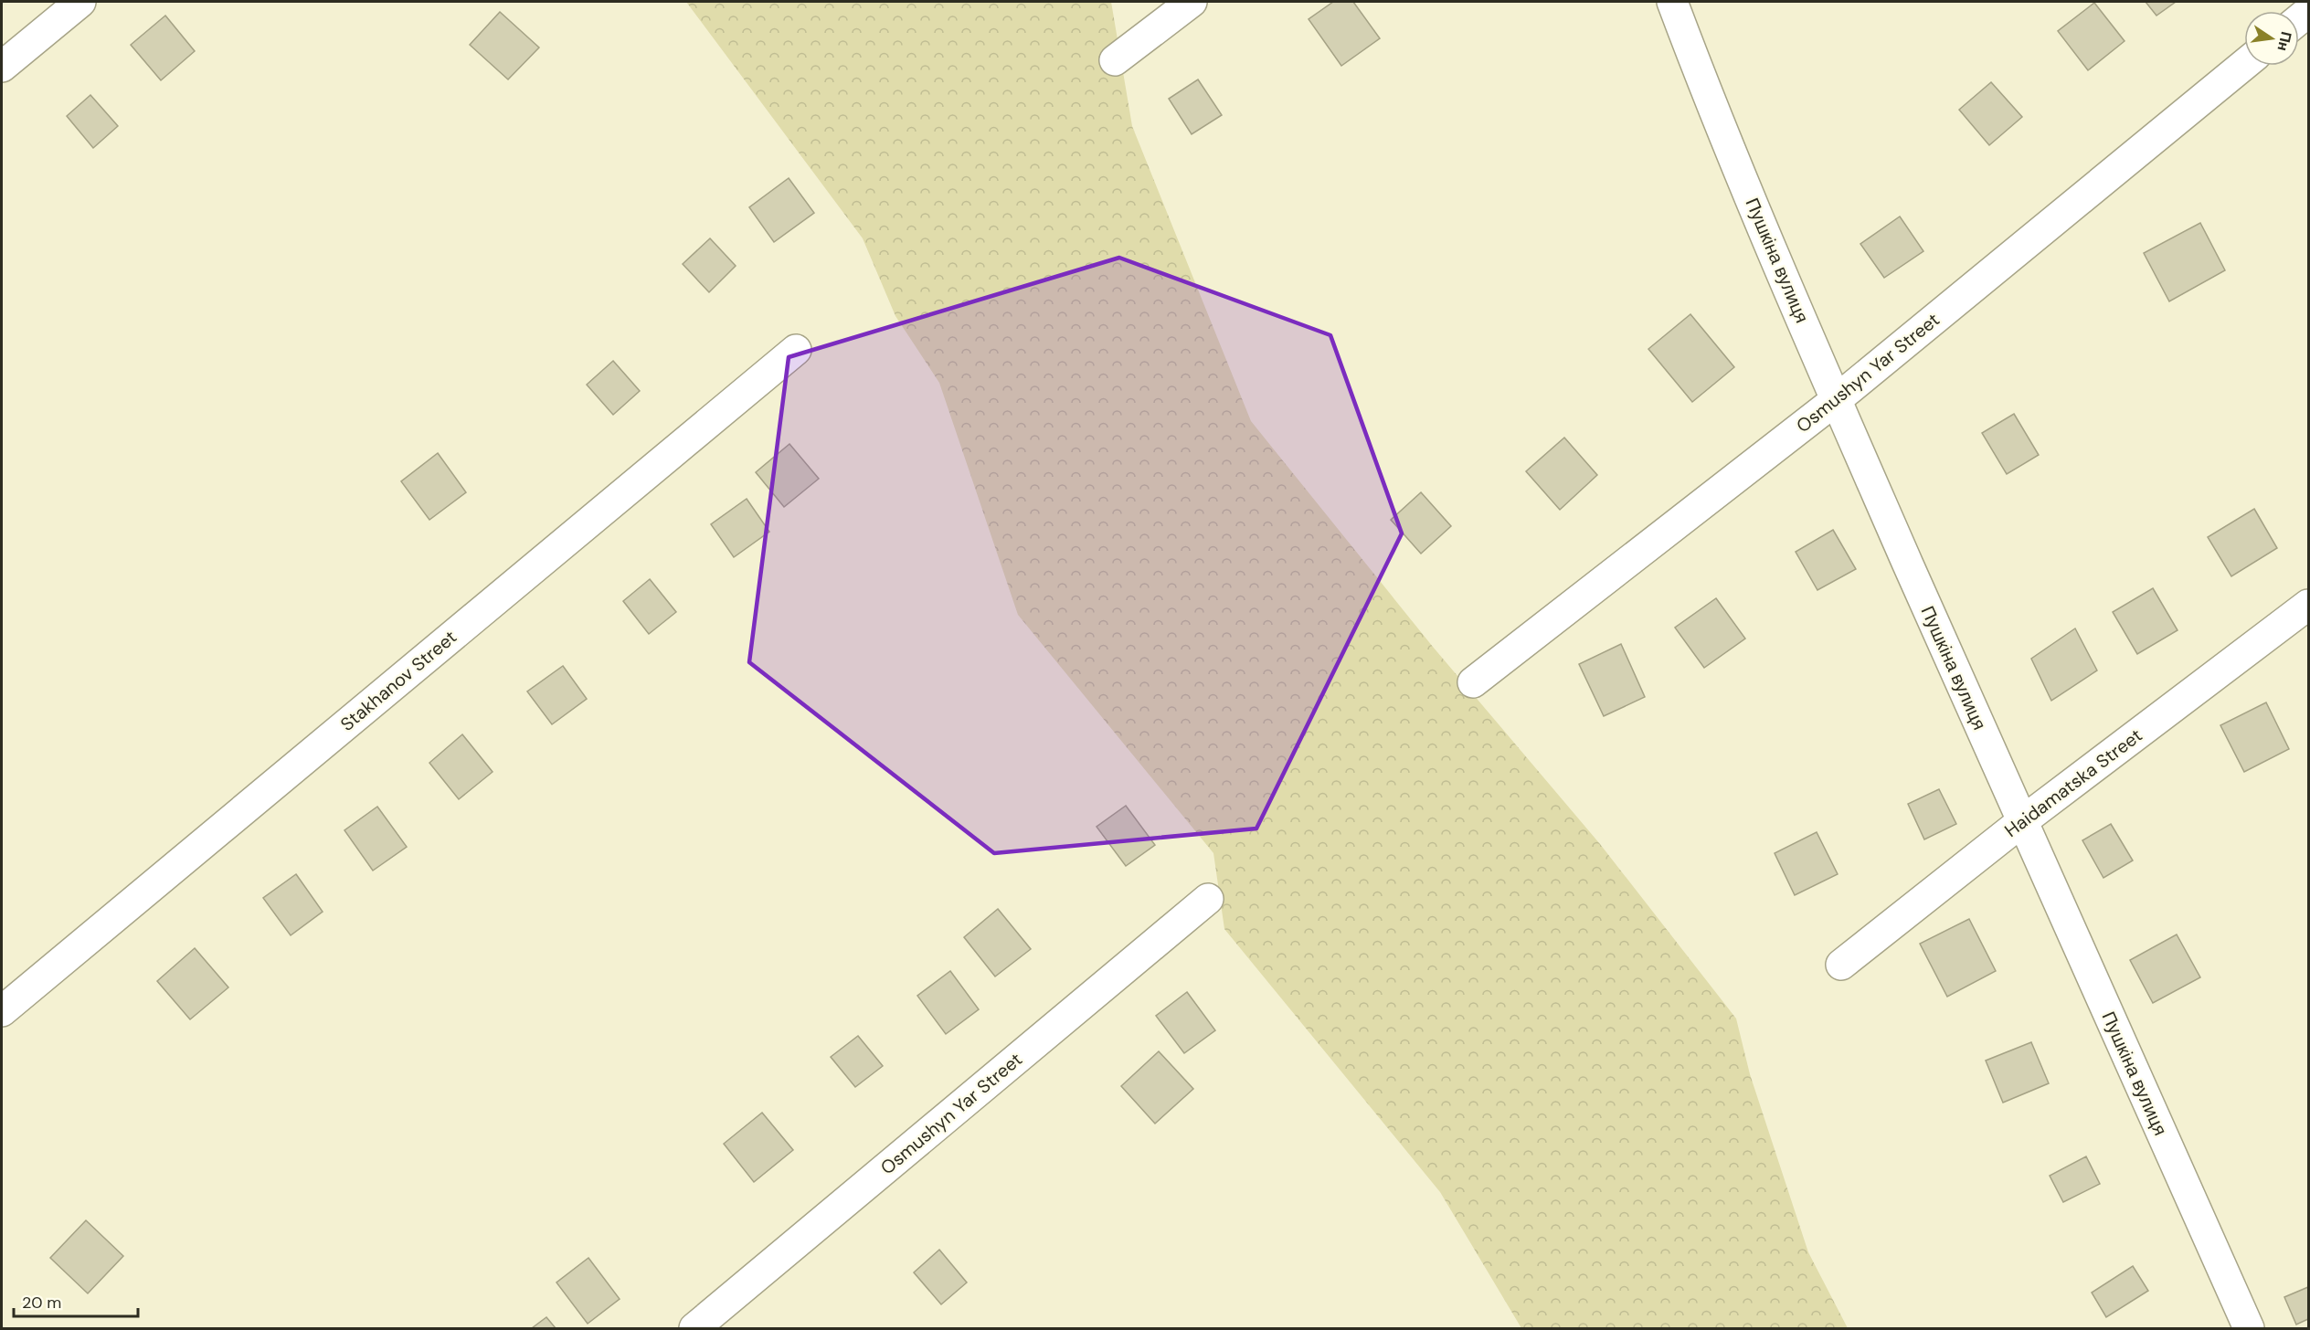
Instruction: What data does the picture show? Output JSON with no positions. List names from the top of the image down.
{
  "streets": {
    "street": [
      "Пушкіна вулиця",
      "Osmushyn Yar Street",
      "Stakhanov Street",
      "Haidamatska Street"
    ]
  },
  "crossings": [
    ["Пушкіна вулиця", "Osmushyn Yar Street"],
    ["Пушкіна вулиця", "Haidamatska Street"]
  ],
  "scale_bar": "20 m",
  "north": "right"
}
